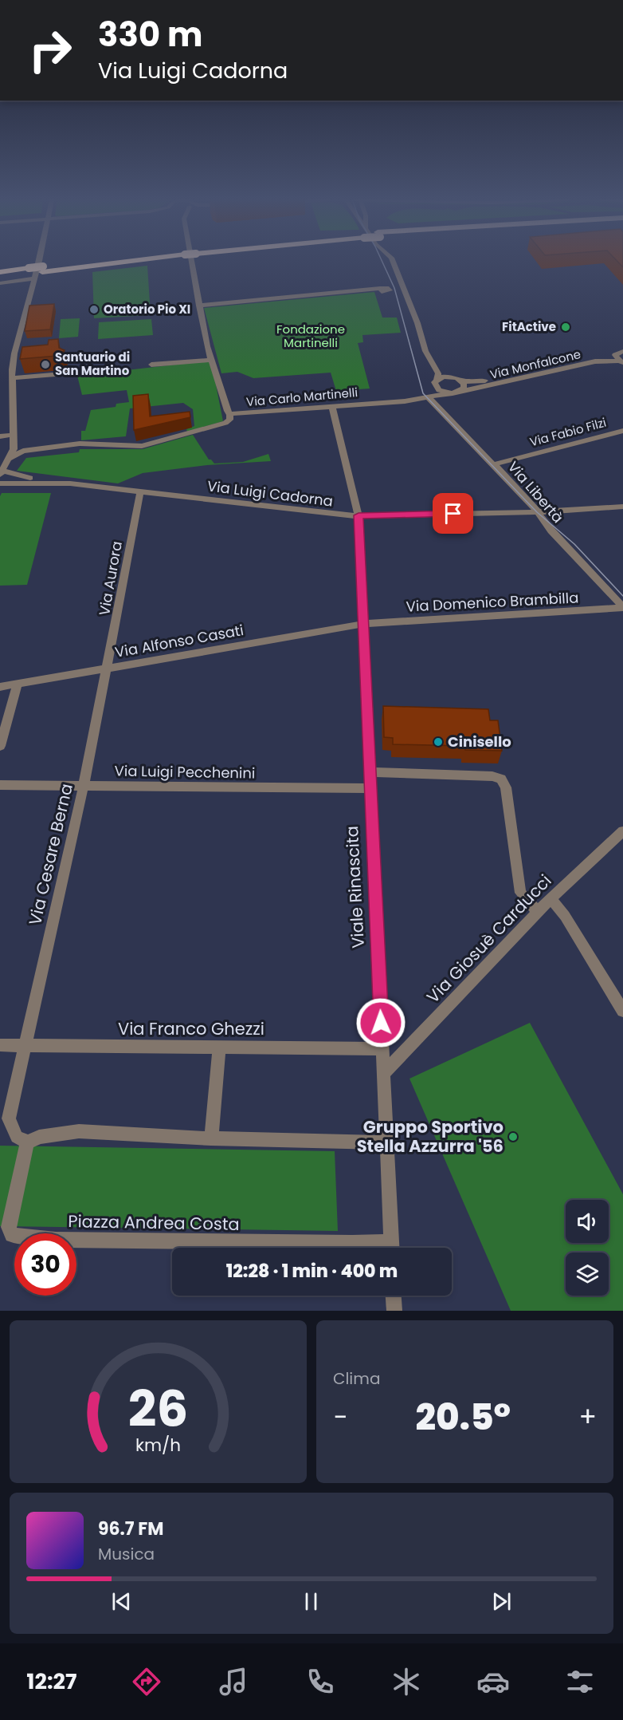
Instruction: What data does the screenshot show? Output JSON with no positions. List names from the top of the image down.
{
  "streets": {
    "street": [
      "Via Monfalcone",
      "Via Carlo Martinelli",
      "Via Fabio Filzi",
      "Via Libertà",
      "Via Luigi Cadorna",
      "Via Aurora",
      "Via Domenico Brambilla",
      "Via Alfonso Casati",
      "Via Luigi Pecchenini",
      "Via Cesare Berna",
      "Viale Rinascita",
      "Via Giosuè Carducci",
      "Via Franco Ghezzi",
      "Piazza Andrea Costa"
    ]
  },
  "crossings": [
    ["Via Monfalcone", "Via Carlo Martinelli"],
    ["Via Carlo Martinelli", "Via Libertà"],
    ["Via Carlo Martinelli", "Viale Rinascita"],
    ["Via Fabio Filzi", "Via Libertà"],
    ["Via Libertà", "Via Luigi Cadorna"],
    ["Via Libertà", "Via Domenico Brambilla"],
    ["Via Luigi Cadorna", "Via Aurora"],
    ["Via Luigi Cadorna", "Viale Rinascita"],
    ["Via Aurora", "Via Alfonso Casati"],
    ["Via Aurora", "Via Cesare Berna"],
    ["Via Domenico Brambilla", "Via Alfonso Casati"],
    ["Via Domenico Brambilla", "Viale Rinascita"],
    ["Via Alfonso Casati", "Via Cesare Berna"],
    ["Via Alfonso Casati", "Viale Rinascita"],
    ["Via Luigi Pecchenini", "Via Cesare Berna"],
    ["Via Luigi Pecchenini", "Viale Rinascita"],
    ["Via Cesare Berna", "Via Franco Ghezzi"],
    ["Viale Rinascita", "Via Giosuè Carducci"],
    ["Viale Rinascita", "Via Franco Ghezzi"],
    ["Viale Rinascita", "Piazza Andrea Costa"]
  ],
  "parks": ["Fondazione Martinelli"],
  "places": [
    "Oratorio Pio XI",
    "FitActive",
    "Santuario di San Martino",
    "Cinisello",
    "Gruppo Sportivo Stella Azzurra '56"
  ],
  "page": {
    "turn": ["330 m", "Via Luigi Cadorna"],
    "limit": "30",
    "trip": "12:28 · 1 min · 400 m",
    "tile": "Clima",
    "heat": ["−", "20.5°", "+"],
    "song": ["96.7 FM", "Musica"],
    "tabs": "12:27",
    "gauge": ["26", "km/h"]
  }
}
